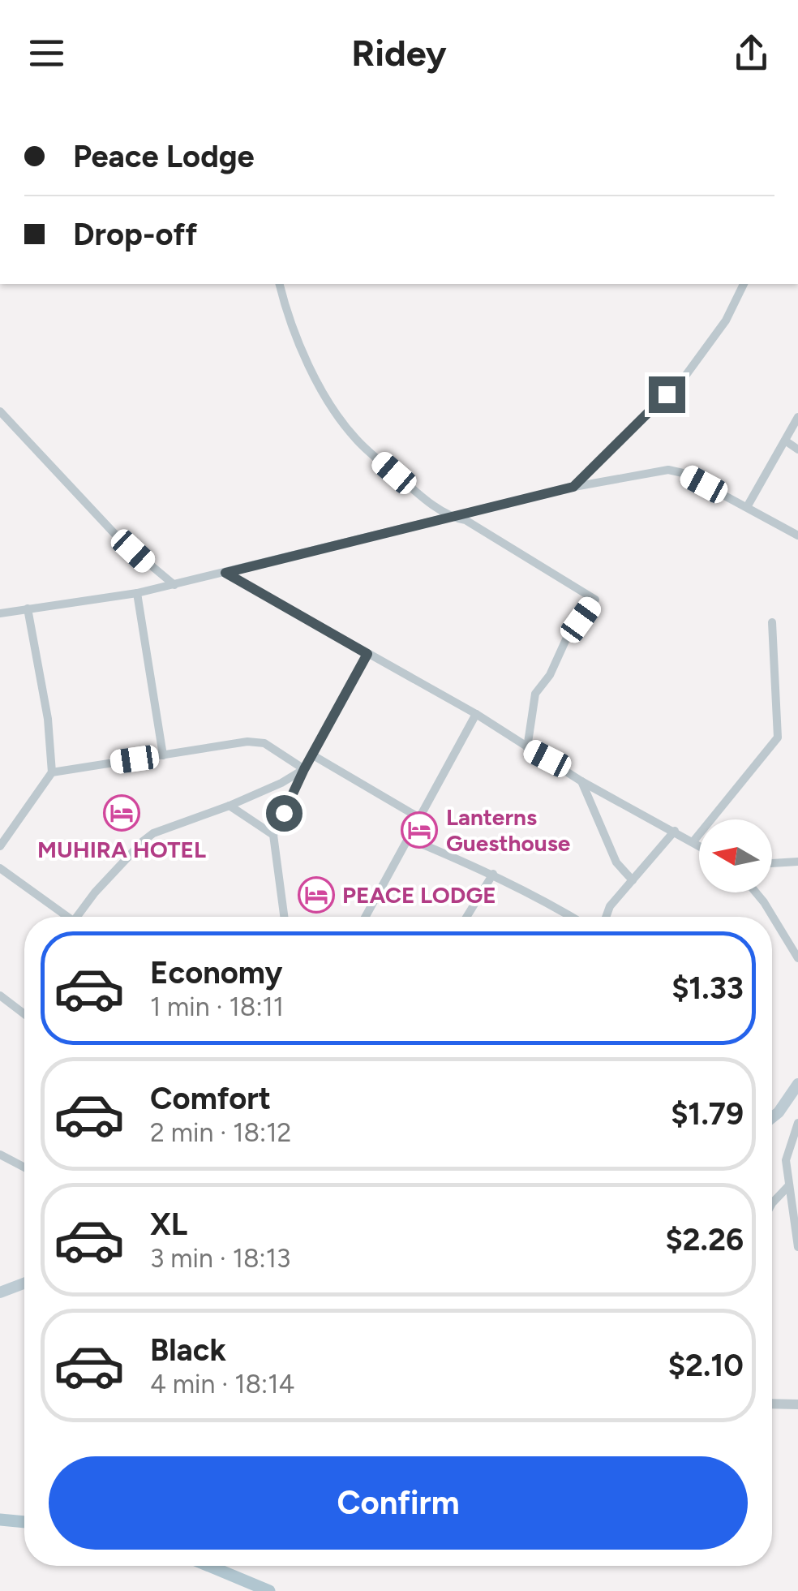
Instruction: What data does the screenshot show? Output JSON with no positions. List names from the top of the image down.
{
  "places": {
    "hotel": ["MUHIRA HOTEL", "Lanterns Guesthouse", "PEACE LODGE"]
  },
  "north": "left",
  "page": {
    "header": "Ridey",
    "banner": ["Peace Lodge", "Drop-off"],
    "list": [
      {
        "name": "Economy",
        "note": "1 min · 18:11",
        "value": "$1.33"
      },
      {
        "name": "Comfort",
        "note": "2 min · 18:12",
        "value": "$1.79"
      },
      {
        "name": "XL",
        "note": "3 min · 18:13",
        "value": "$2.26"
      },
      {
        "name": "Black",
        "note": "4 min · 18:14",
        "value": "$2.10"
      }
    ],
    "buttons": "Confirm"
  }
}
